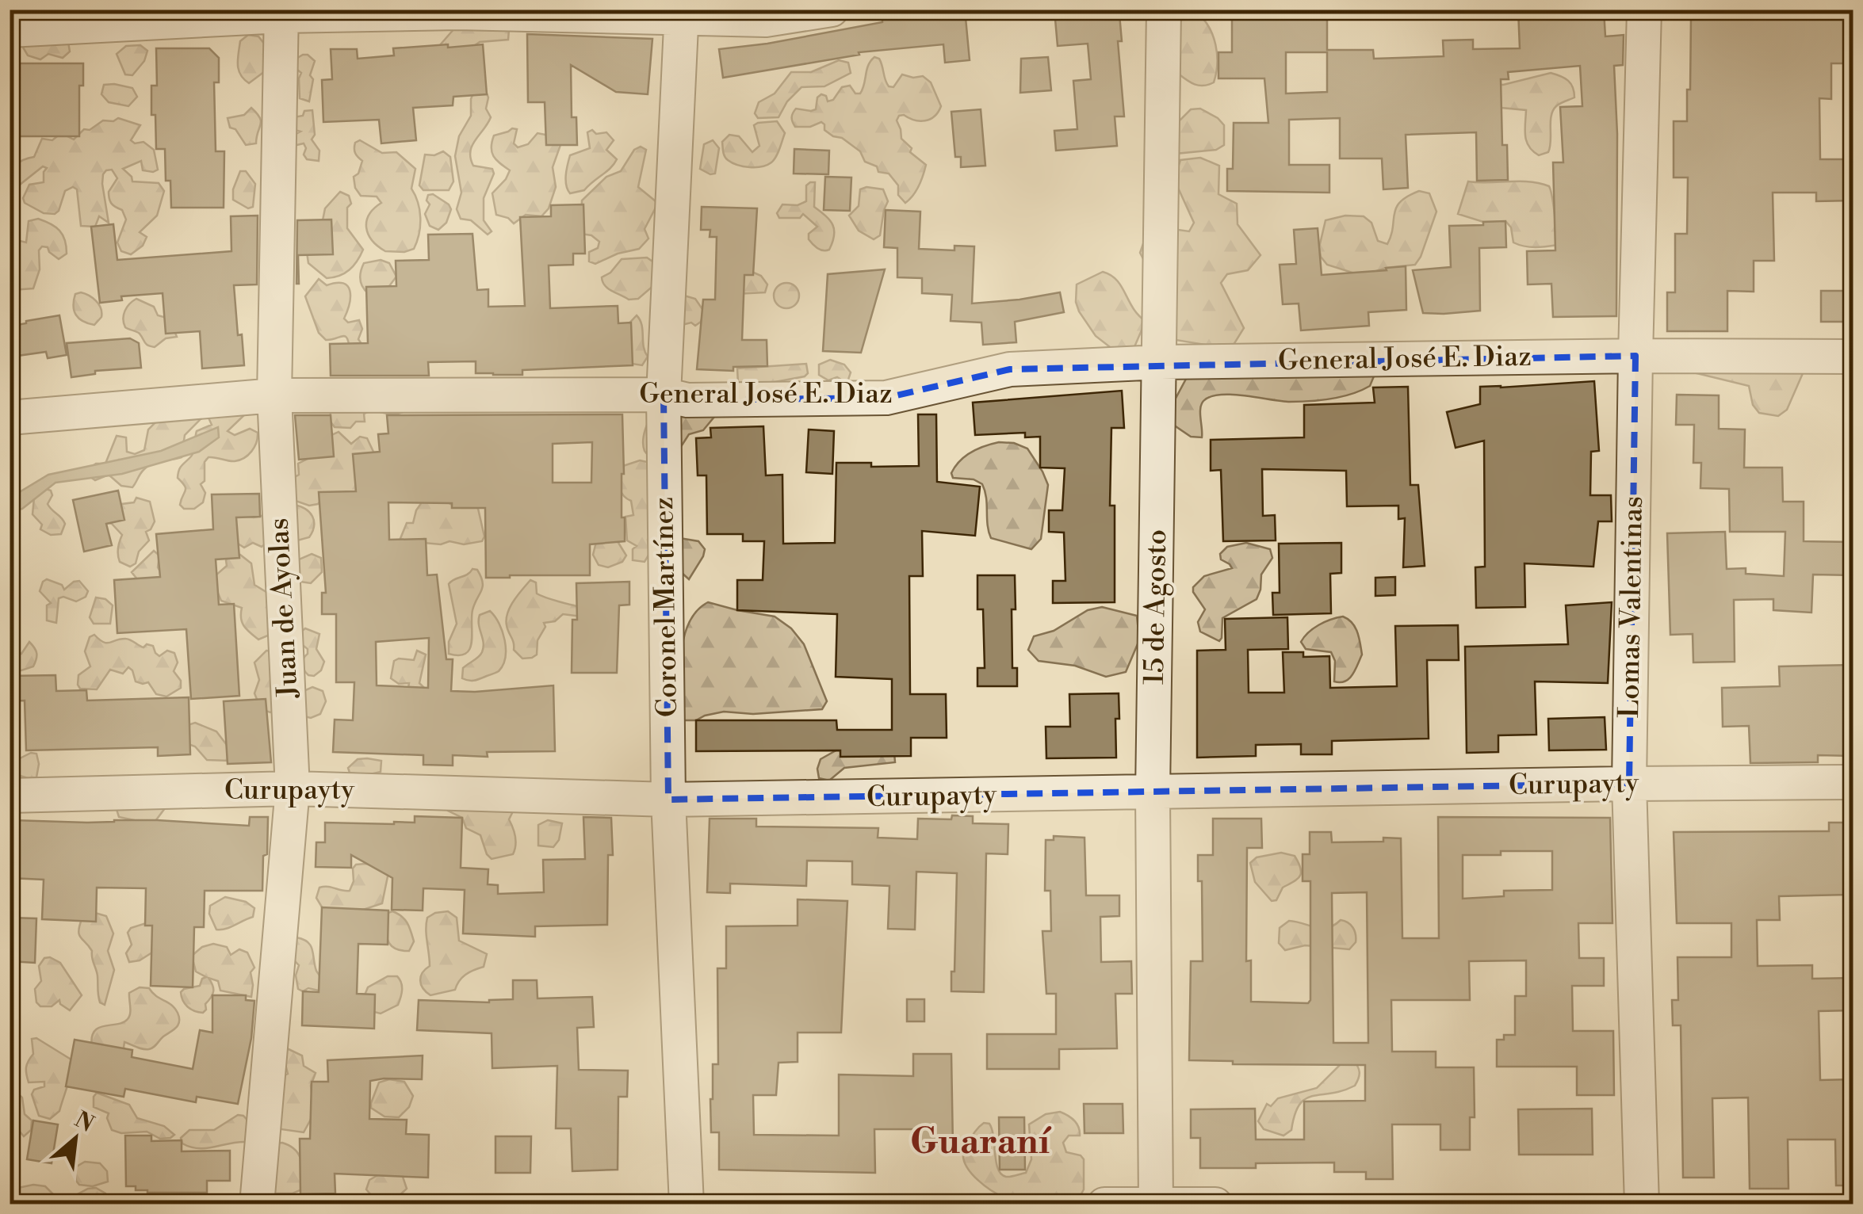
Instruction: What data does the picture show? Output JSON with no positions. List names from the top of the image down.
{
  "streets": {
    "street": [
      "General José E. Diaz",
      "Coronel Martínez",
      "15 de Agosto",
      "Lomas Valentinas",
      "Juan de Ayolas",
      "Curupayty"
    ]
  },
  "crossings": [
    ["General José E. Diaz", "Coronel Martínez"],
    ["General José E. Diaz", "15 de Agosto"],
    ["General José E. Diaz", "Lomas Valentinas"],
    ["General José E. Diaz", "Juan de Ayolas"],
    ["Coronel Martínez", "Curupayty"],
    ["15 de Agosto", "Curupayty"],
    ["Lomas Valentinas", "Curupayty"],
    ["Juan de Ayolas", "Curupayty"]
  ],
  "districts": ["Guaraní"],
  "north": "top right"
}
